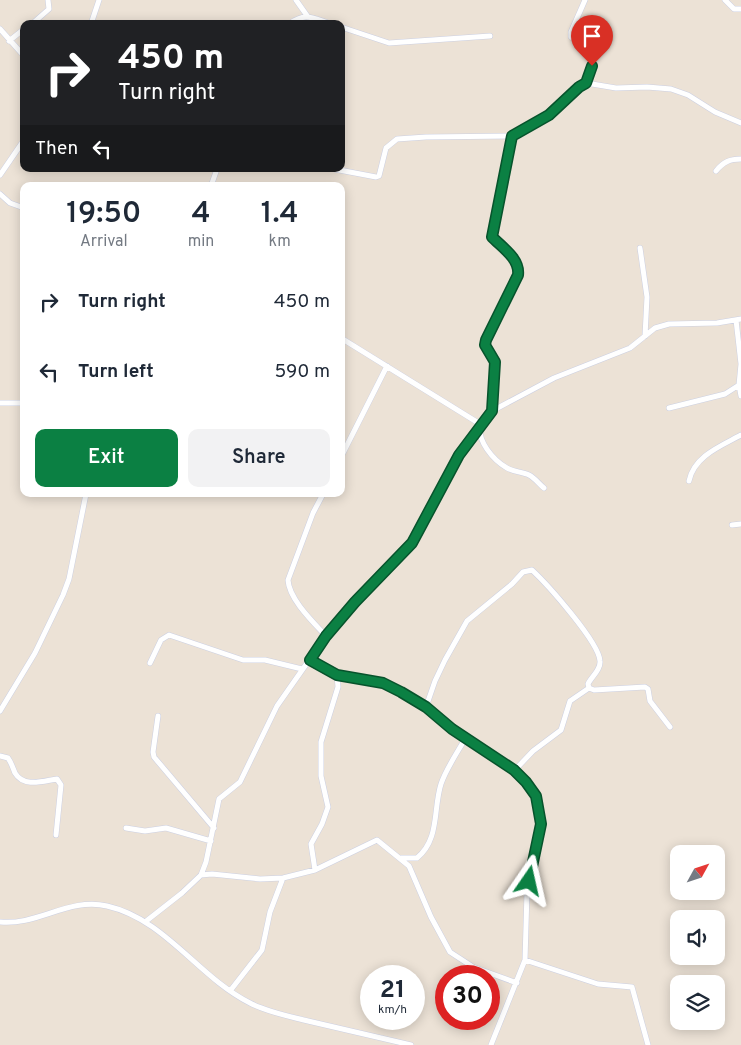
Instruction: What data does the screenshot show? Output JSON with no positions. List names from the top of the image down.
{
  "north": "top right",
  "page": {
    "turn": ["450 m", "Turn right"],
    "then": "Then",
    "eta": [
      "19:50",
      "Arrival",
      "4",
      "min",
      "1.4",
      "km"
    ],
    "list": [
      {
        "name": "Turn right",
        "value": "450 m"
      },
      {
        "name": "Turn left",
        "value": "590 m"
      }
    ],
    "buttons": ["Exit", "Share"],
    "speed": "21 km/h",
    "limit": "30"
  }
}
